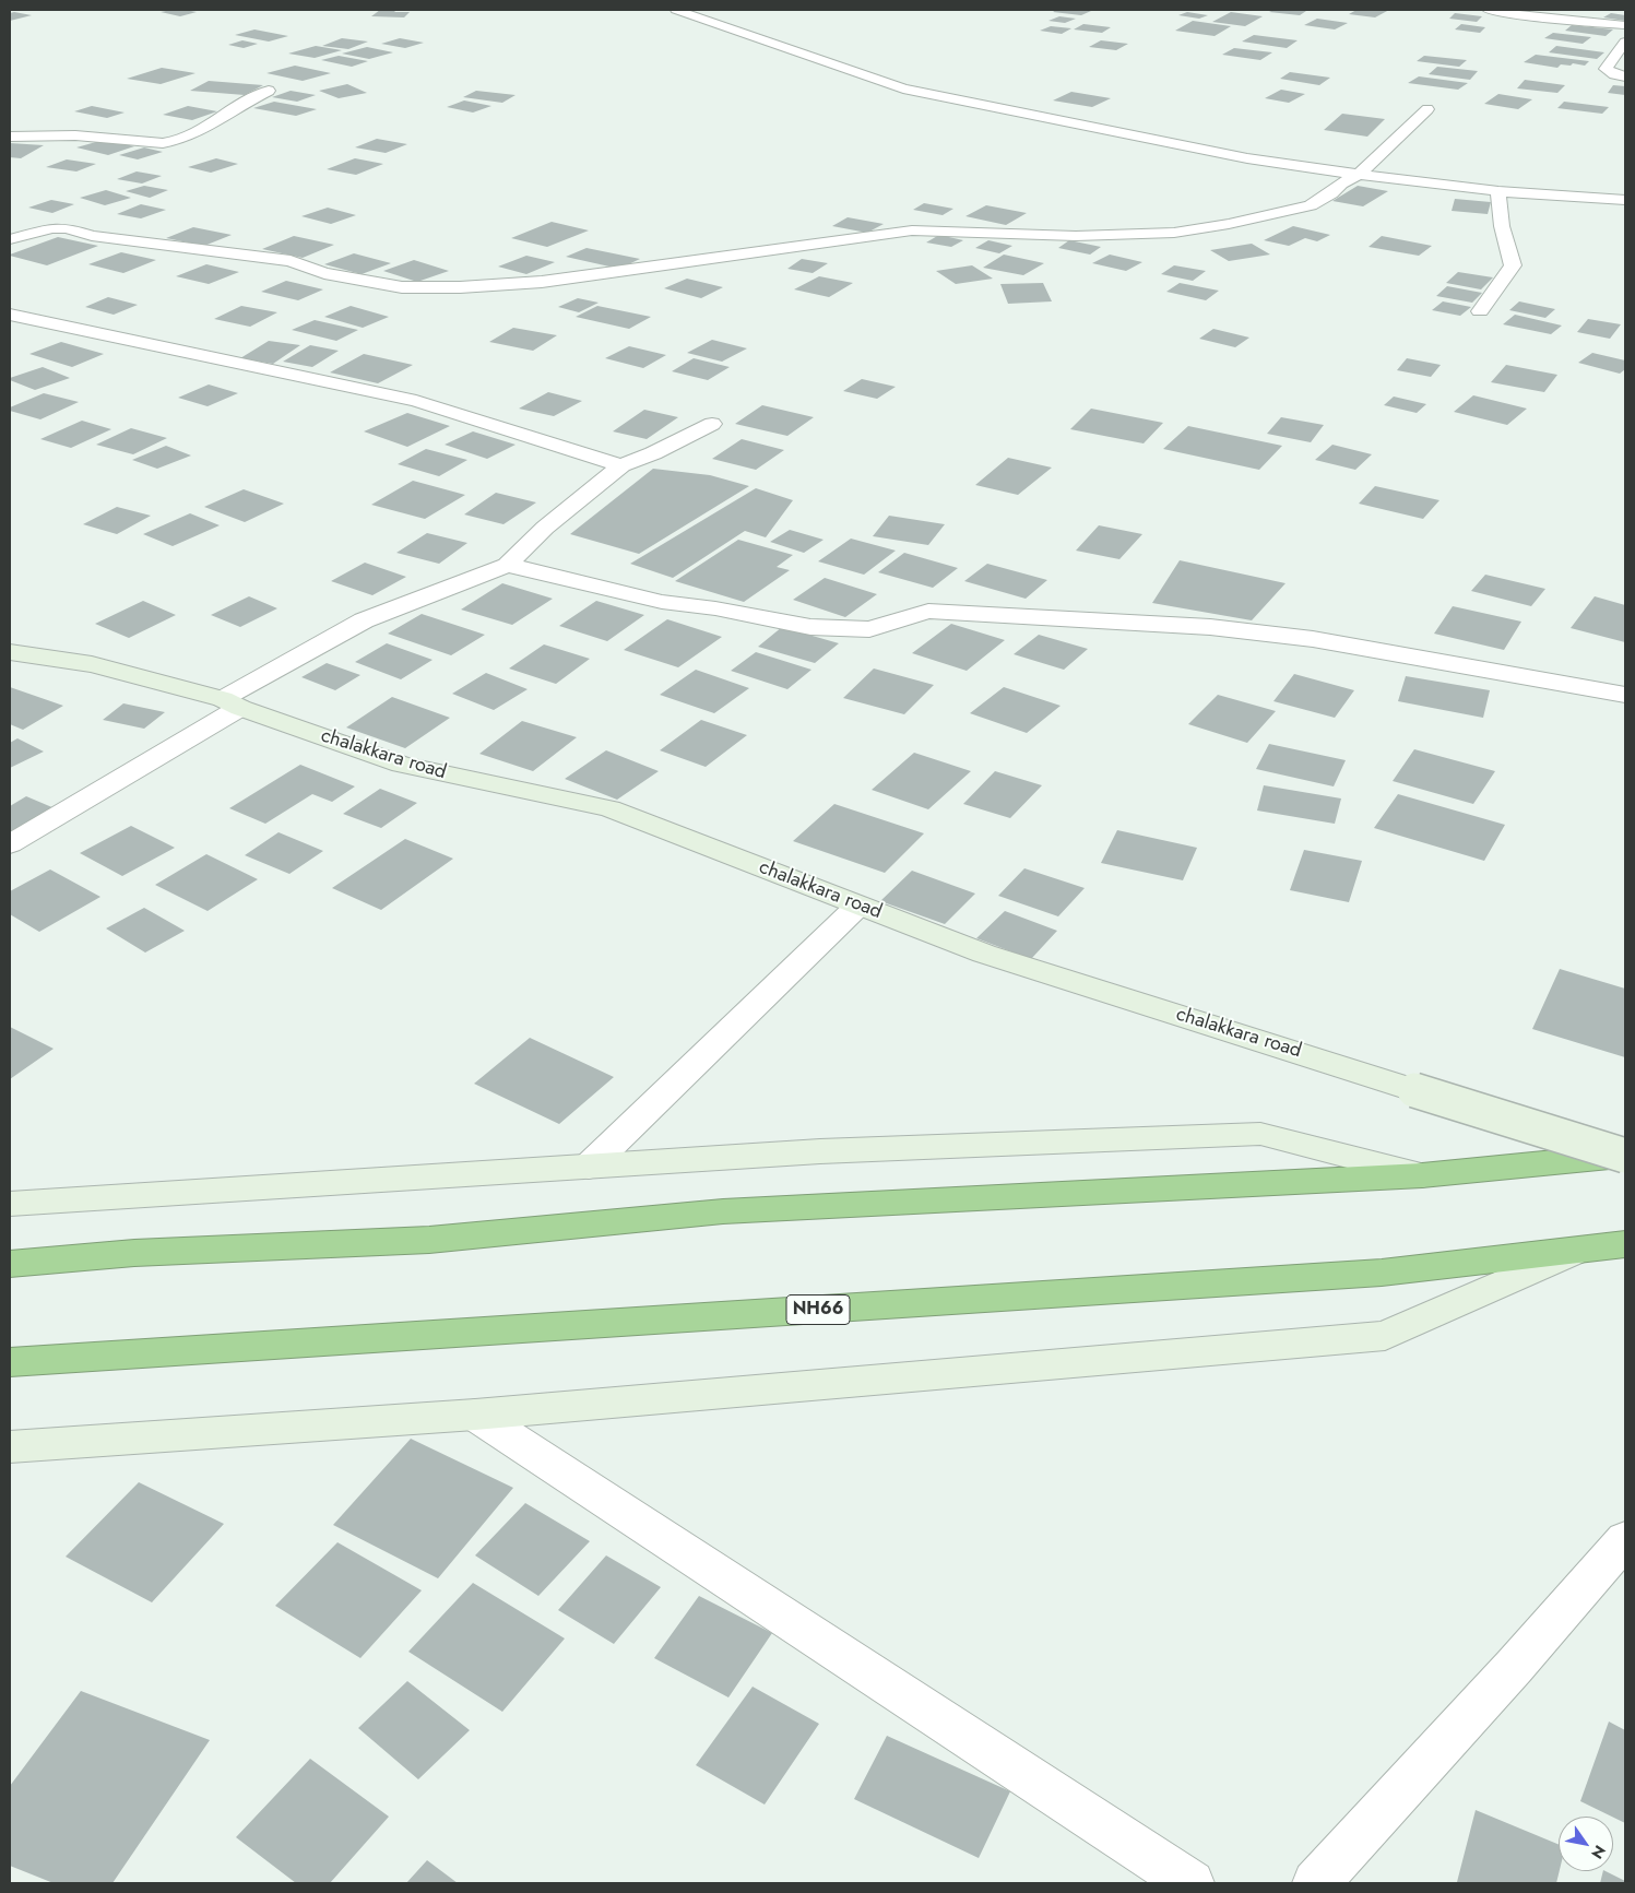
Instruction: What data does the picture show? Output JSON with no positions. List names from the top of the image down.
{
  "streets": {
    "highway": ["NH66"],
    "street": ["chalakkara road"]
  },
  "north": "bottom right"
}
